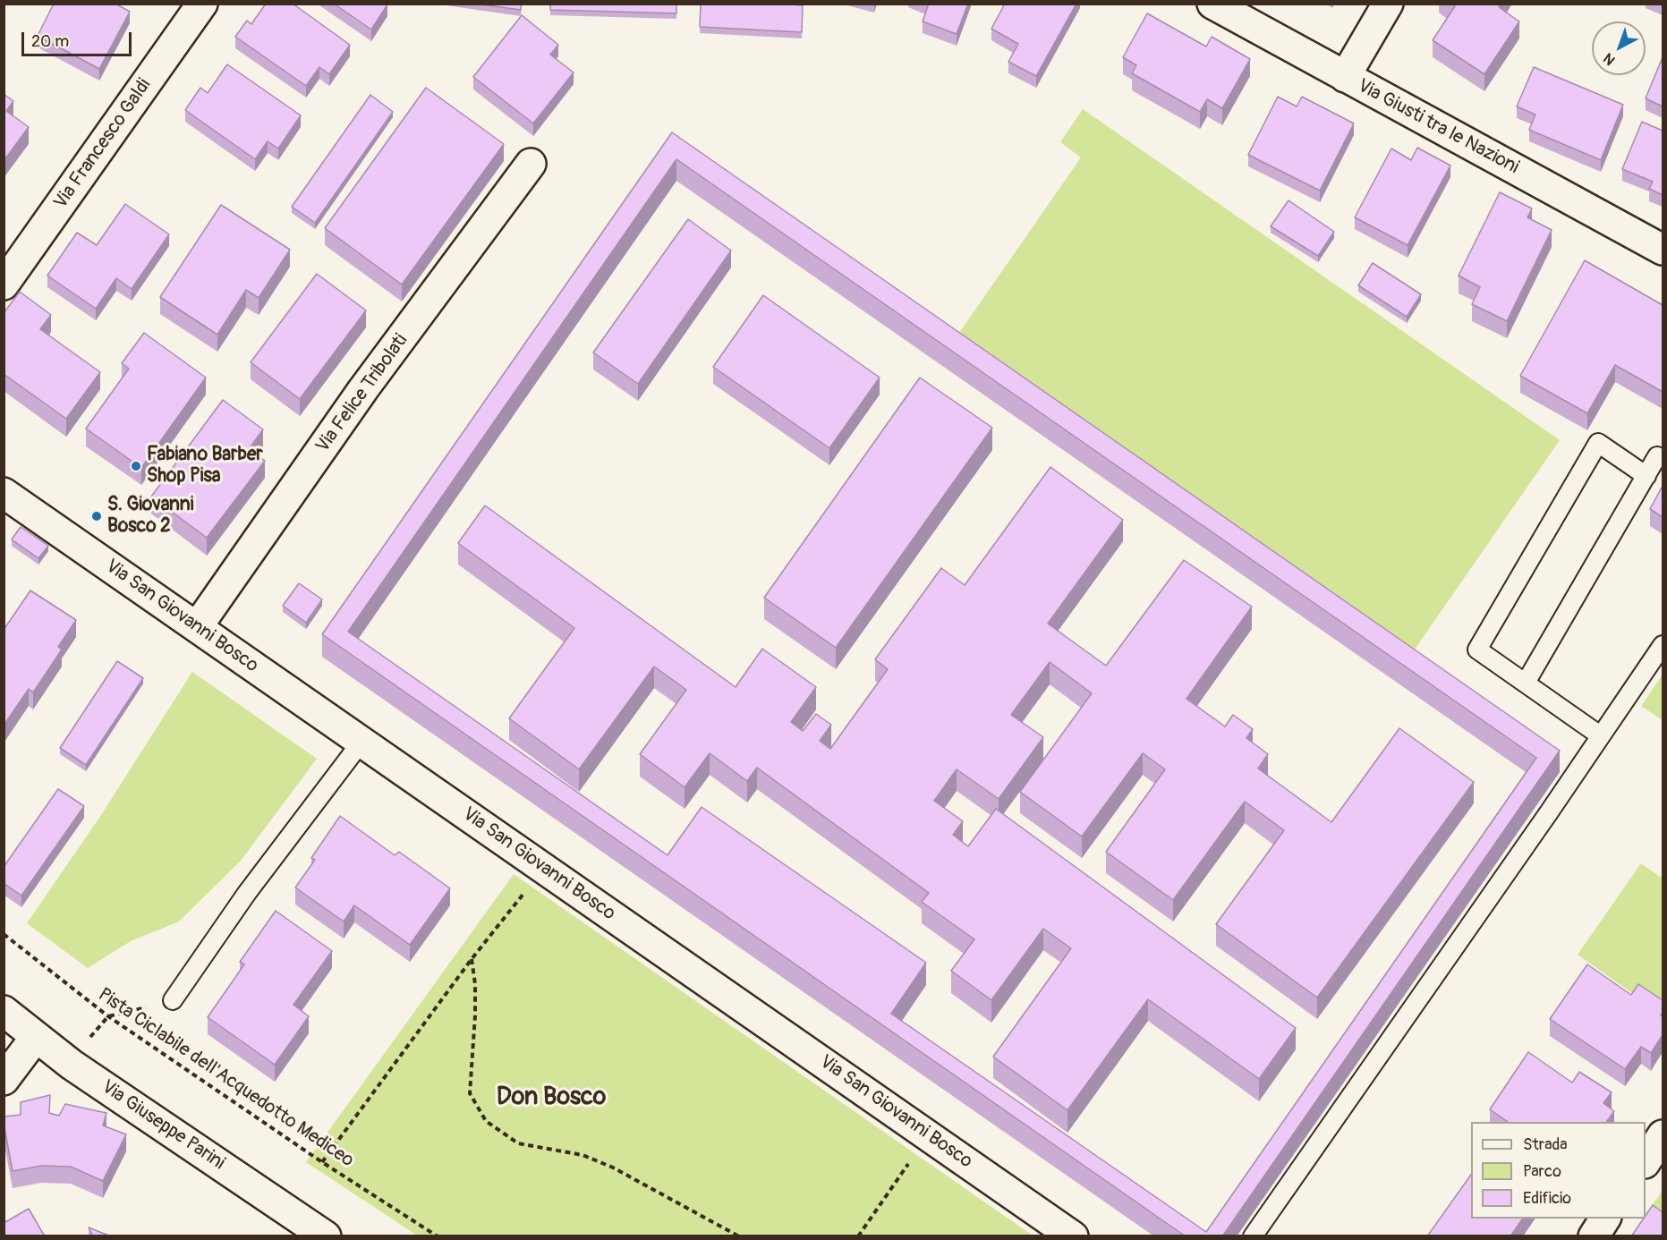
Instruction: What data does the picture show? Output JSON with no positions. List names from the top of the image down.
{
  "streets": {
    "street": [
      "Via Giusti tra le Nazioni",
      "Via Francesco Galdi",
      "Via Felice Tribolati",
      "Via San Giovanni Bosco",
      "Via Giuseppe Parini"
    ],
    "path": ["Pista Ciclabile dell'Acquedotto Mediceo"]
  },
  "crossings": [
    ["Via Felice Tribolati", "Via San Giovanni Bosco"]
  ],
  "districts": ["Don Bosco"],
  "places": ["Fabiano Barber Shop Pisa", "S. Giovanni Bosco 2"],
  "legend": ["Strada", "Parco", "Edificio"],
  "scale_bar": "20 m",
  "north": "bottom left"
}
